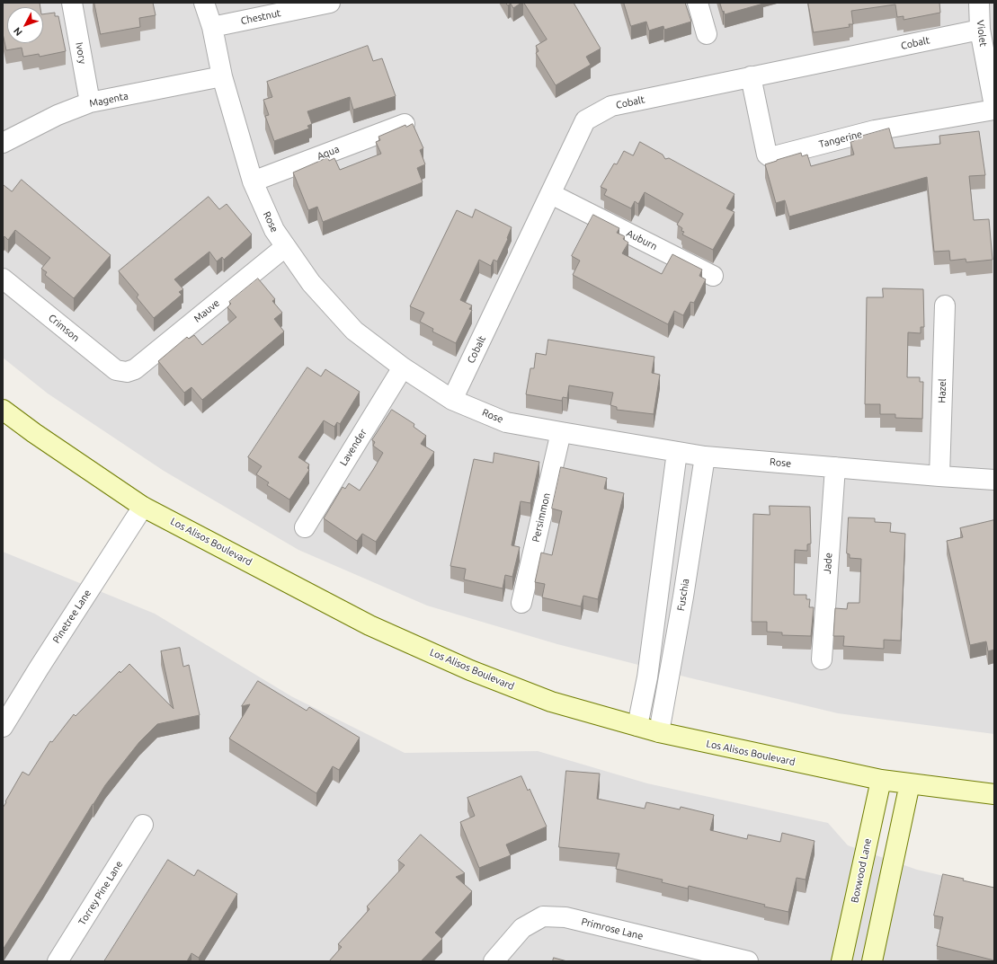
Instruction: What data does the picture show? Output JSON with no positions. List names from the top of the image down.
{
  "streets": {
    "main road": ["Los Alisos Boulevard", "Boxwood Lane"],
    "street": [
      "Chestnut",
      "Violet",
      "Cobalt",
      "Ivory",
      "Magenta",
      "Tangerine",
      "Aqua",
      "Rose",
      "Auburn",
      "Mauve",
      "Crimson",
      "Hazel",
      "Lavender",
      "Persimmon",
      "Jade",
      "Fuschia",
      "Pinetree Lane",
      "Torrey Pine Lane",
      "Primrose Lane"
    ]
  },
  "crossings": [
    ["Chestnut", "Rose"],
    ["Violet", "Cobalt"],
    ["Cobalt", "Tangerine"],
    ["Cobalt", "Rose"],
    ["Cobalt", "Auburn"],
    ["Ivory", "Magenta"],
    ["Magenta", "Rose"],
    ["Aqua", "Rose"],
    ["Rose", "Mauve"],
    ["Rose", "Hazel"],
    ["Rose", "Lavender"],
    ["Rose", "Persimmon"],
    ["Rose", "Jade"],
    ["Rose", "Fuschia"],
    ["Mauve", "Crimson"],
    ["Los Alisos Boulevard", "Fuschia"],
    ["Los Alisos Boulevard", "Pinetree Lane"],
    ["Los Alisos Boulevard", "Boxwood Lane"]
  ],
  "north": "bottom left"
}
